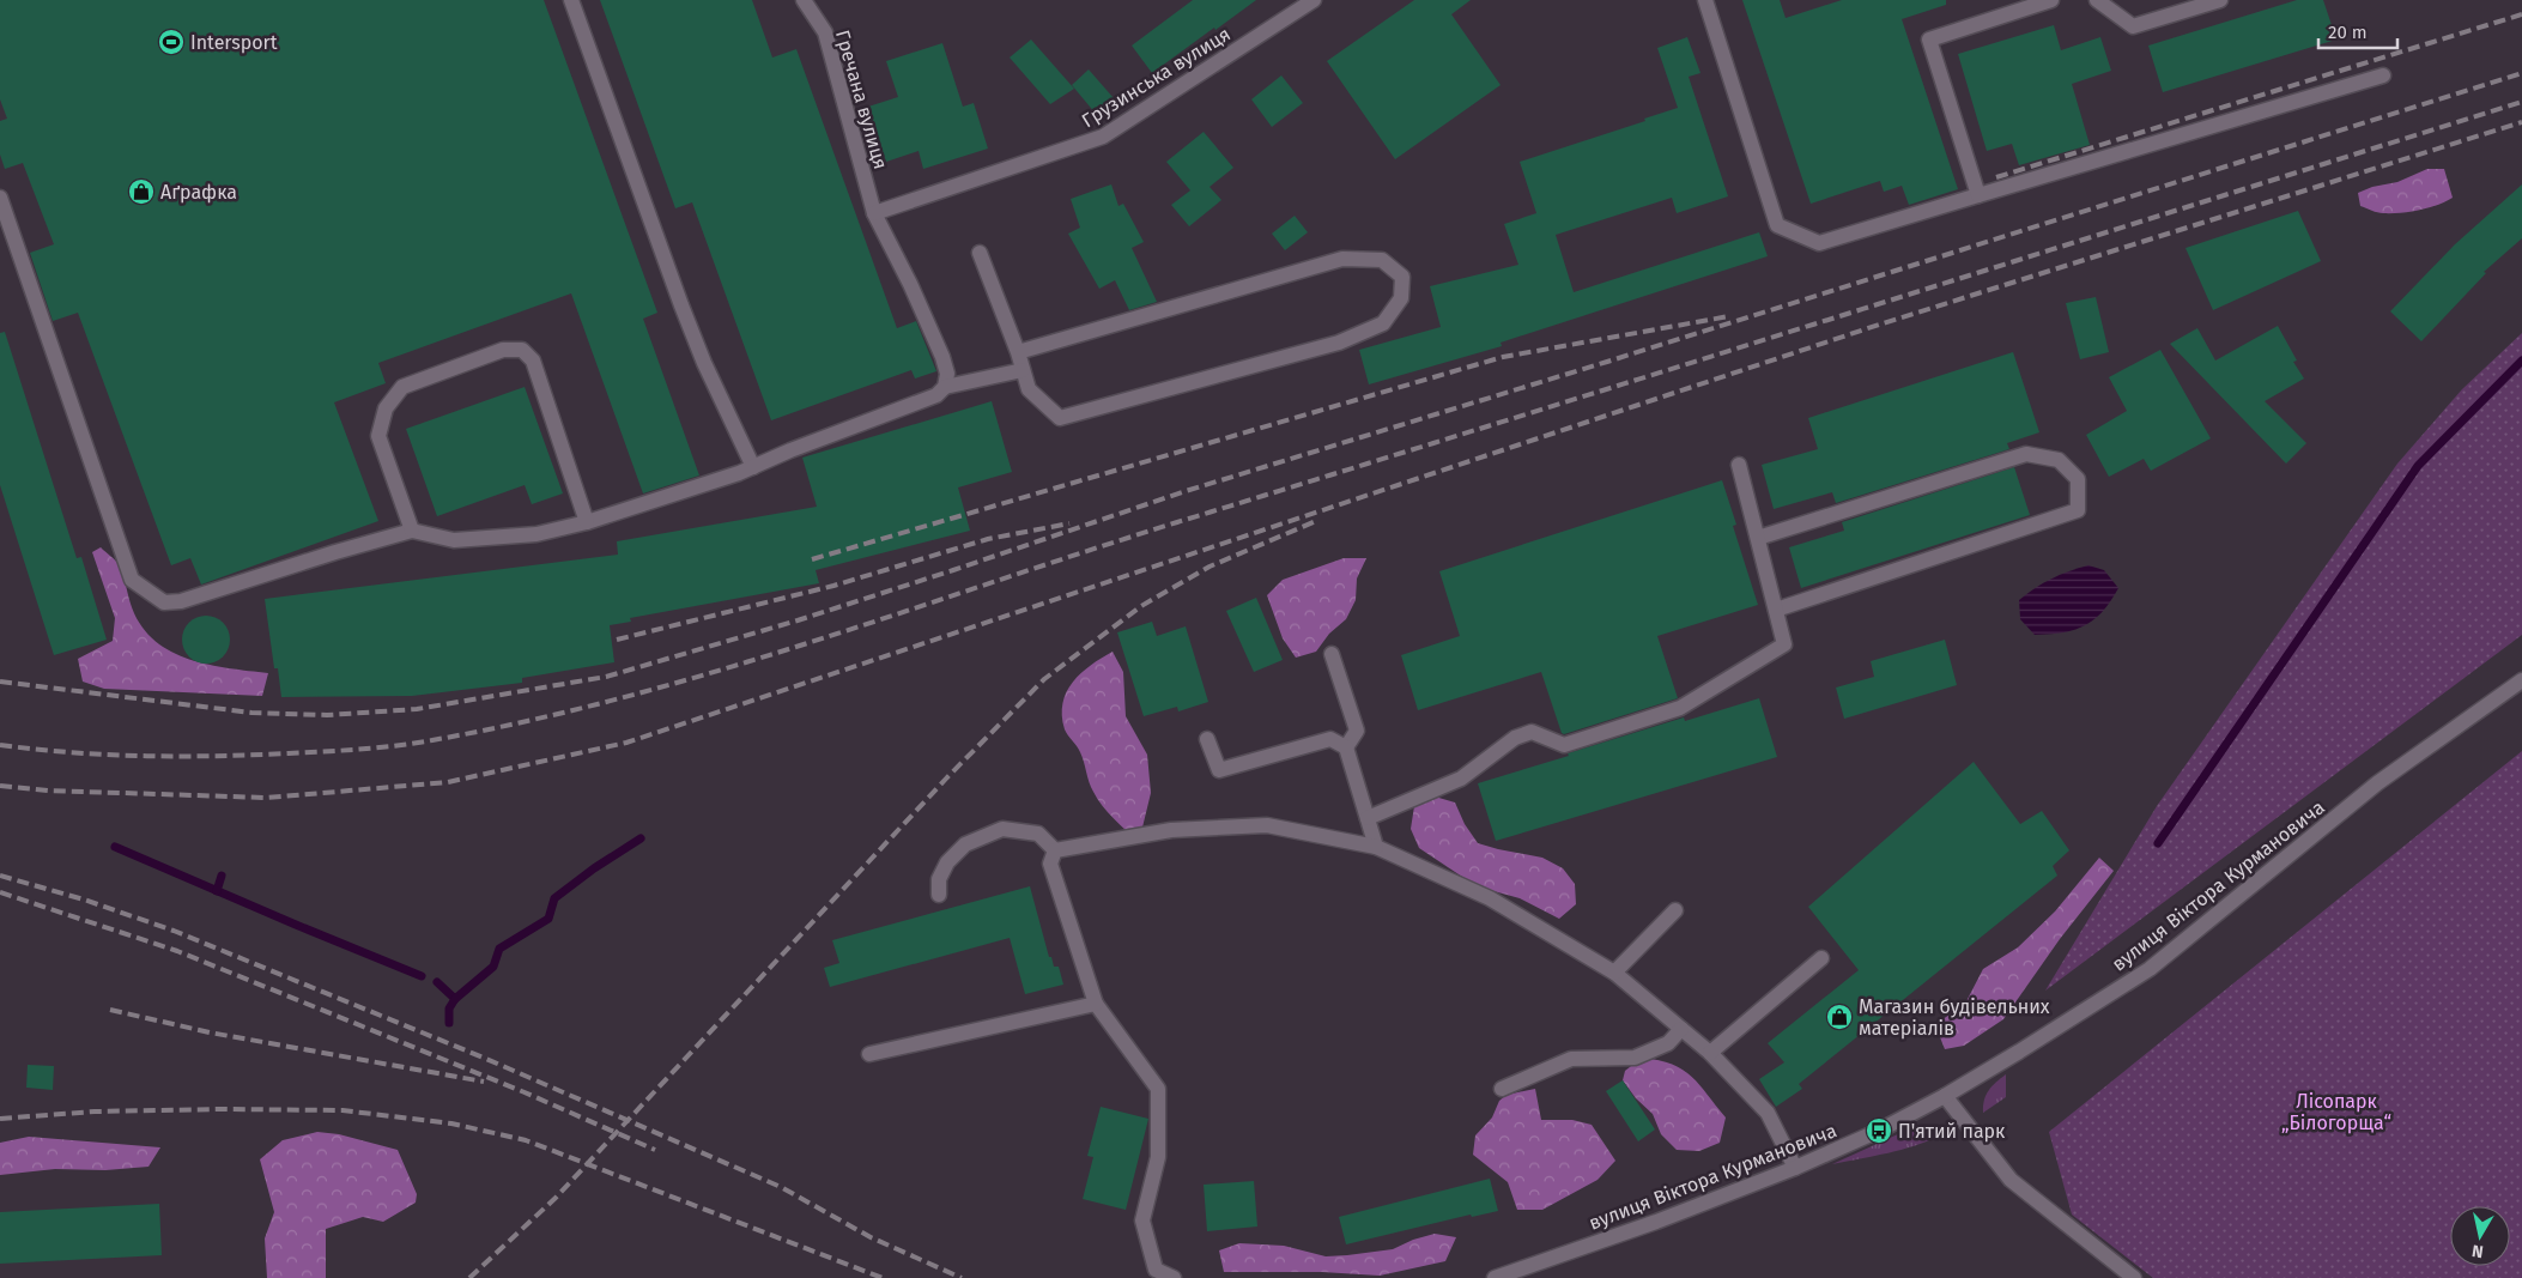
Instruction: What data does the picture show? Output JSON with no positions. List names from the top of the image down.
{
  "streets": {
    "street": ["Грузинська вулиця", "Гречана вулиця", "вулиця Віктора Курмановича"]
  },
  "crossings": [
    ["Грузинська вулиця", "Гречана вулиця"]
  ],
  "parks": ["Лісопарк „Білогорща“"],
  "places": {
    "sports": ["Intersport"],
    "shop": ["Аґрафка", "Магазин будівельних матеріалів"],
    "bus stop": ["П'ятий парк"]
  },
  "scale_bar": "20 m",
  "north": "bottom"
}
